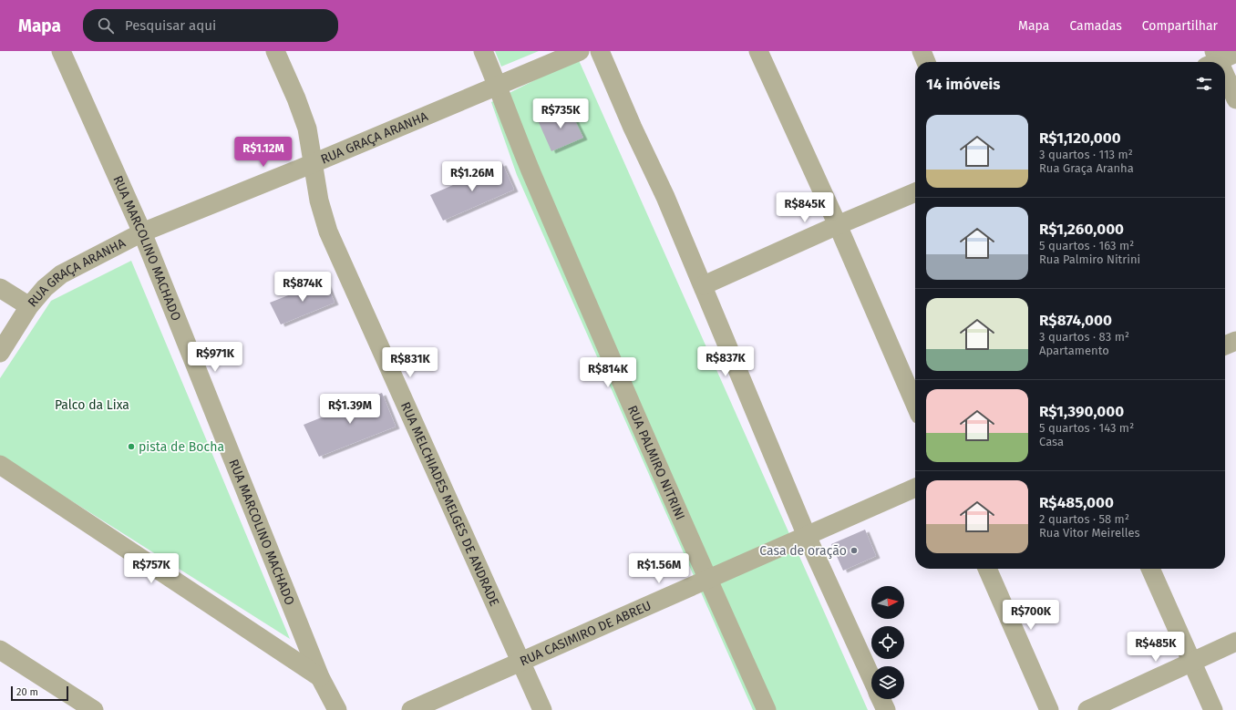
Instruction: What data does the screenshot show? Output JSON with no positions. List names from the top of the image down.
{
  "streets": {
    "street": [
      "RUA GRAÇA ARANHA",
      "RUA MARCOLINO MACHADO",
      "RUA PALMIRO NITRINI",
      "RUA MELCHIADES MELGES DE ANDRADE",
      "RUA CASIMIRO DE ABREU"
    ]
  },
  "crossings": [
    ["RUA GRAÇA ARANHA", "RUA MARCOLINO MACHADO"],
    ["RUA GRAÇA ARANHA", "RUA PALMIRO NITRINI"],
    ["RUA GRAÇA ARANHA", "RUA MELCHIADES MELGES DE ANDRADE"],
    ["RUA PALMIRO NITRINI", "RUA CASIMIRO DE ABREU"],
    ["RUA MELCHIADES MELGES DE ANDRADE", "RUA CASIMIRO DE ABREU"]
  ],
  "parks": ["Palco da Lixa"],
  "places": ["pista de Bocha", "Casa de oração"],
  "scale_bar": "20 m",
  "north": "right",
  "page": {
    "header": "Mapa",
    "search": "Pesquisar aqui",
    "nav": ["Mapa", "Camadas", "Compartilhar"],
    "heading": "14 imóveis",
    "price": [
      "R$735K",
      "R$1.12M",
      "R$1.26M",
      "R$845K",
      "R$874K",
      "R$971K",
      "R$837K",
      "R$831K",
      "R$814K",
      "R$1.39M",
      "R$757K",
      "R$1.56M",
      "R$700K",
      "R$485K"
    ],
    "list": [
      {
        "name": "R$1,120,000",
        "note": "3 quartos · 113 m² · Rua Graça Aranha"
      },
      {
        "name": "R$1,260,000",
        "note": "5 quartos · 163 m² · Rua Palmiro Nitrini"
      },
      {
        "name": "R$874,000",
        "note": "3 quartos · 83 m² · Apartamento"
      },
      {
        "name": "R$1,390,000",
        "note": "5 quartos · 143 m² · Casa"
      },
      {
        "name": "R$485,000",
        "note": "2 quartos · 58 m² · Rua Vitor Meirelles"
      }
    ],
    "scale": "20 m"
  }
}
